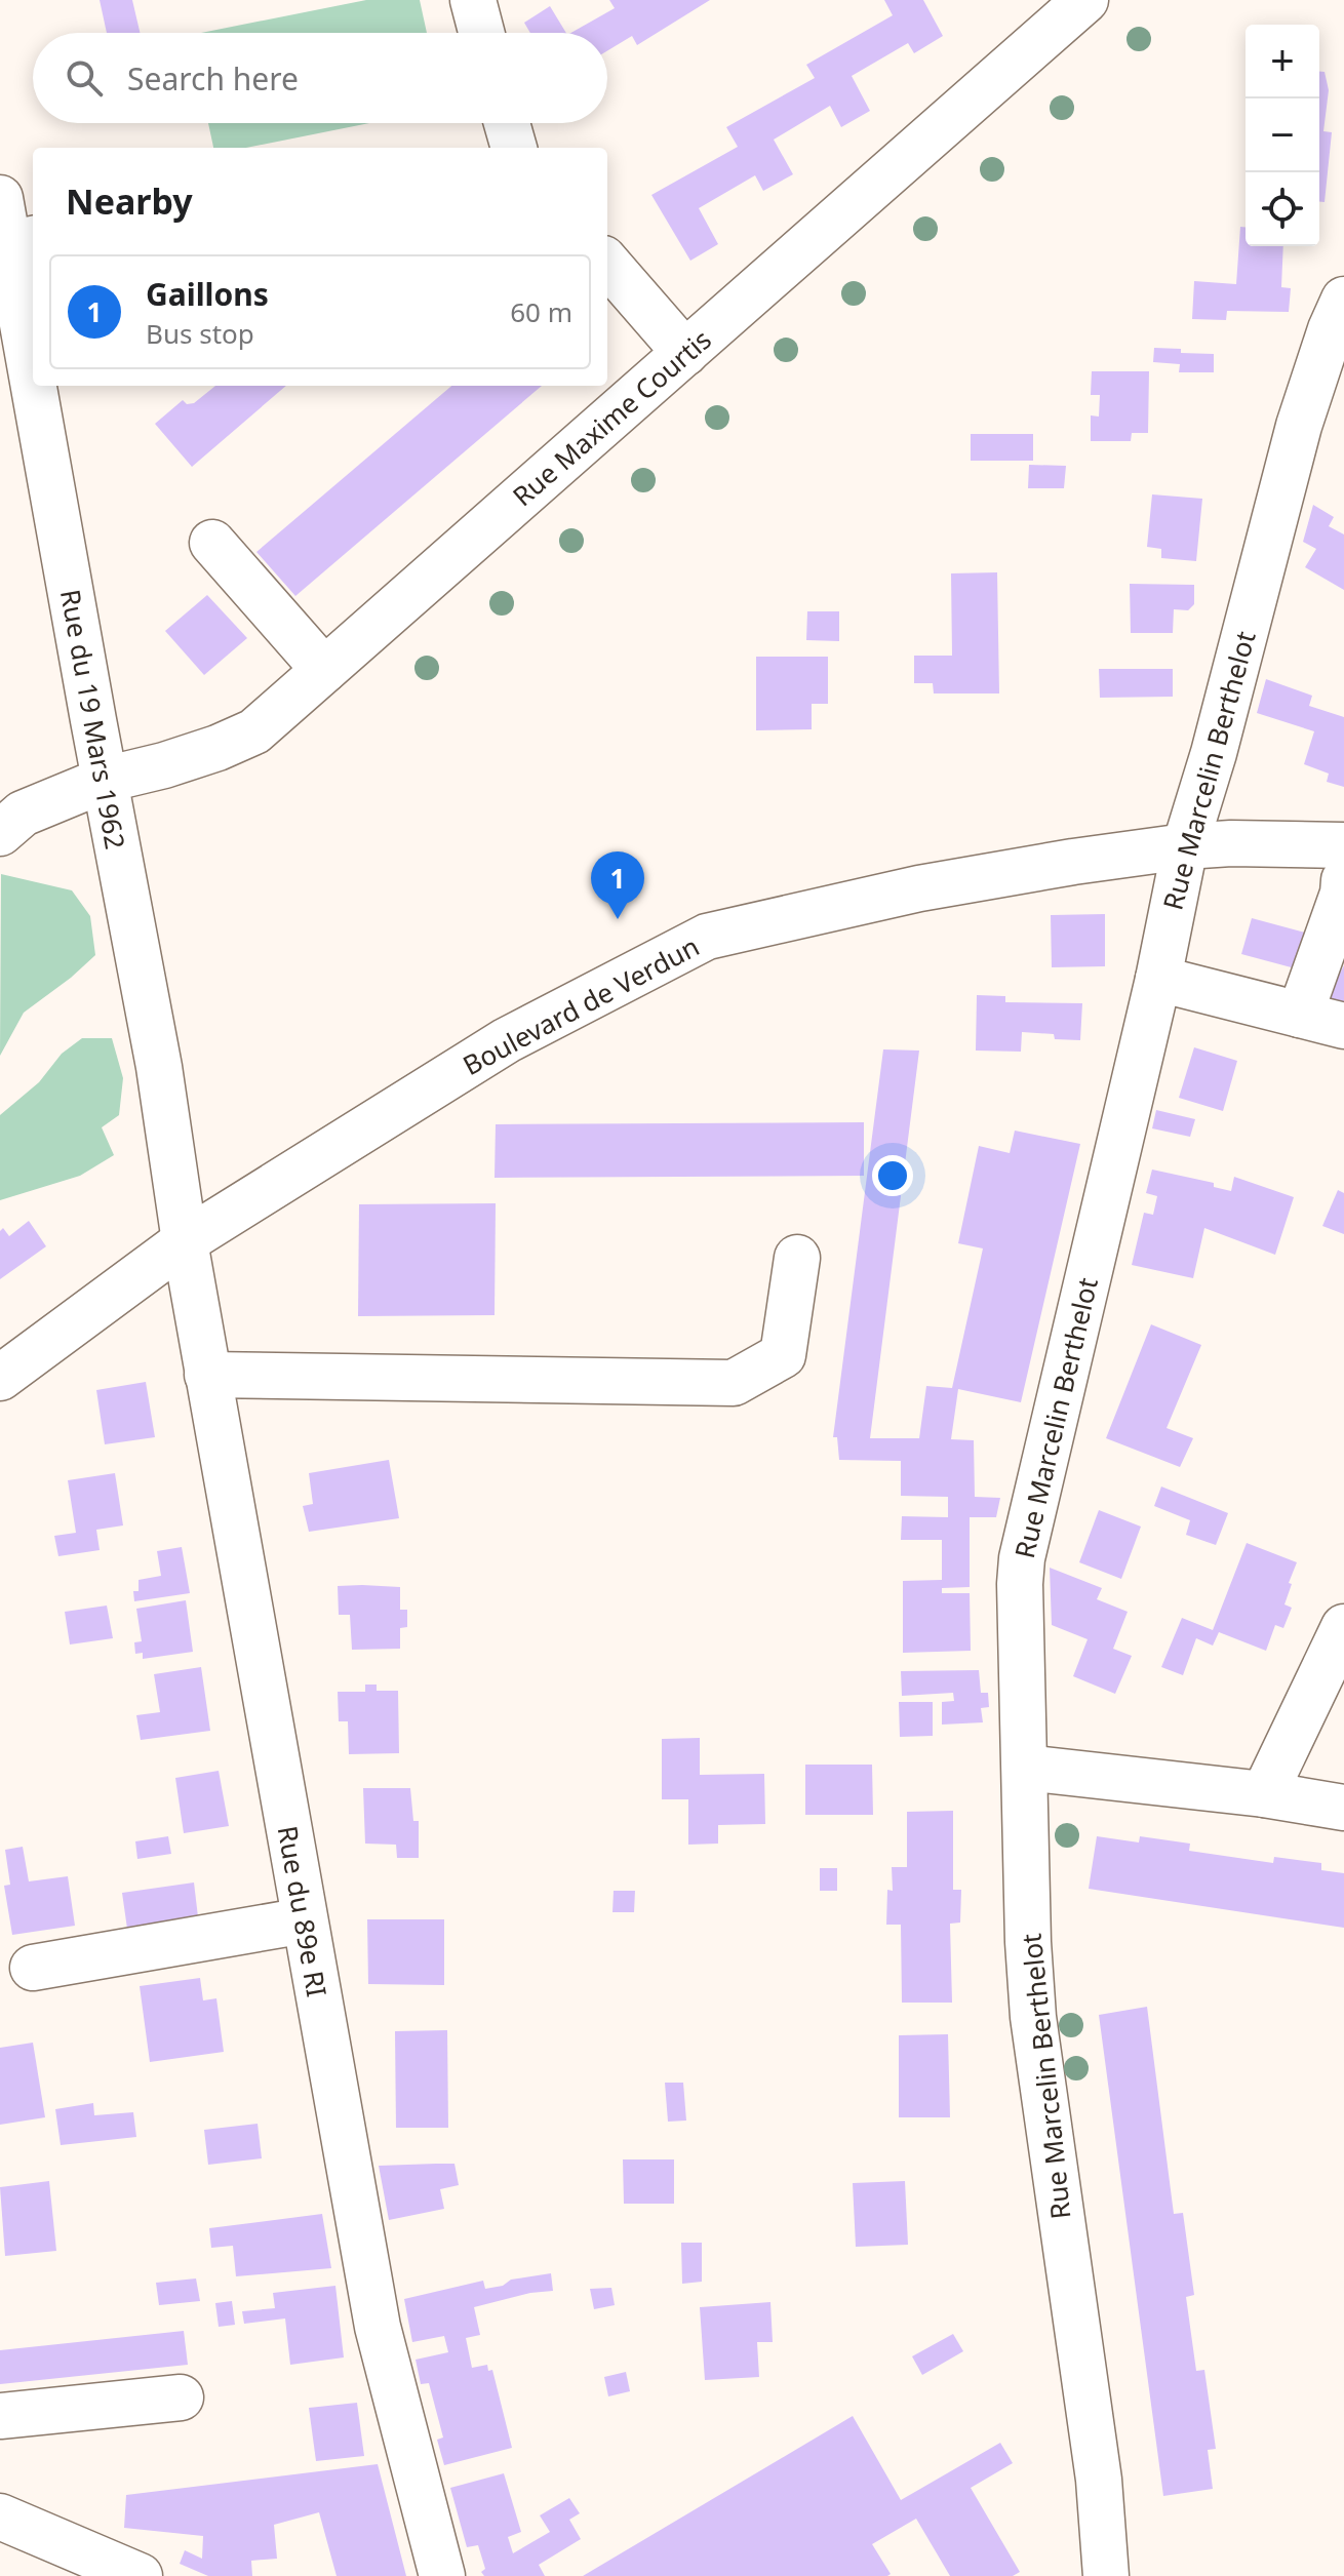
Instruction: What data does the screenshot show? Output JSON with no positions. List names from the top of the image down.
{
  "streets": {
    "street": [
      "Rue Maxime Courtis",
      "Rue du 19 Mars 1962",
      "Rue Marcelin Berthelot",
      "Boulevard de Verdun",
      "Rue du 89e RI"
    ]
  },
  "crossings": [
    ["Rue Maxime Courtis", "Rue du 19 Mars 1962"],
    ["Rue du 19 Mars 1962", "Boulevard de Verdun"],
    ["Rue du 19 Mars 1962", "Rue du 89e RI"],
    ["Rue Marcelin Berthelot", "Boulevard de Verdun"],
    ["Boulevard de Verdun", "Rue du 89e RI"]
  ],
  "page": {
    "map_buttons": ["+", "−"],
    "search": "Search here",
    "heading": "Nearby",
    "list": [
      {
        "mark": "1",
        "name": "Gaillons",
        "note": "Bus stop",
        "value": "60 m"
      }
    ],
    "pins": "1"
  }
}
